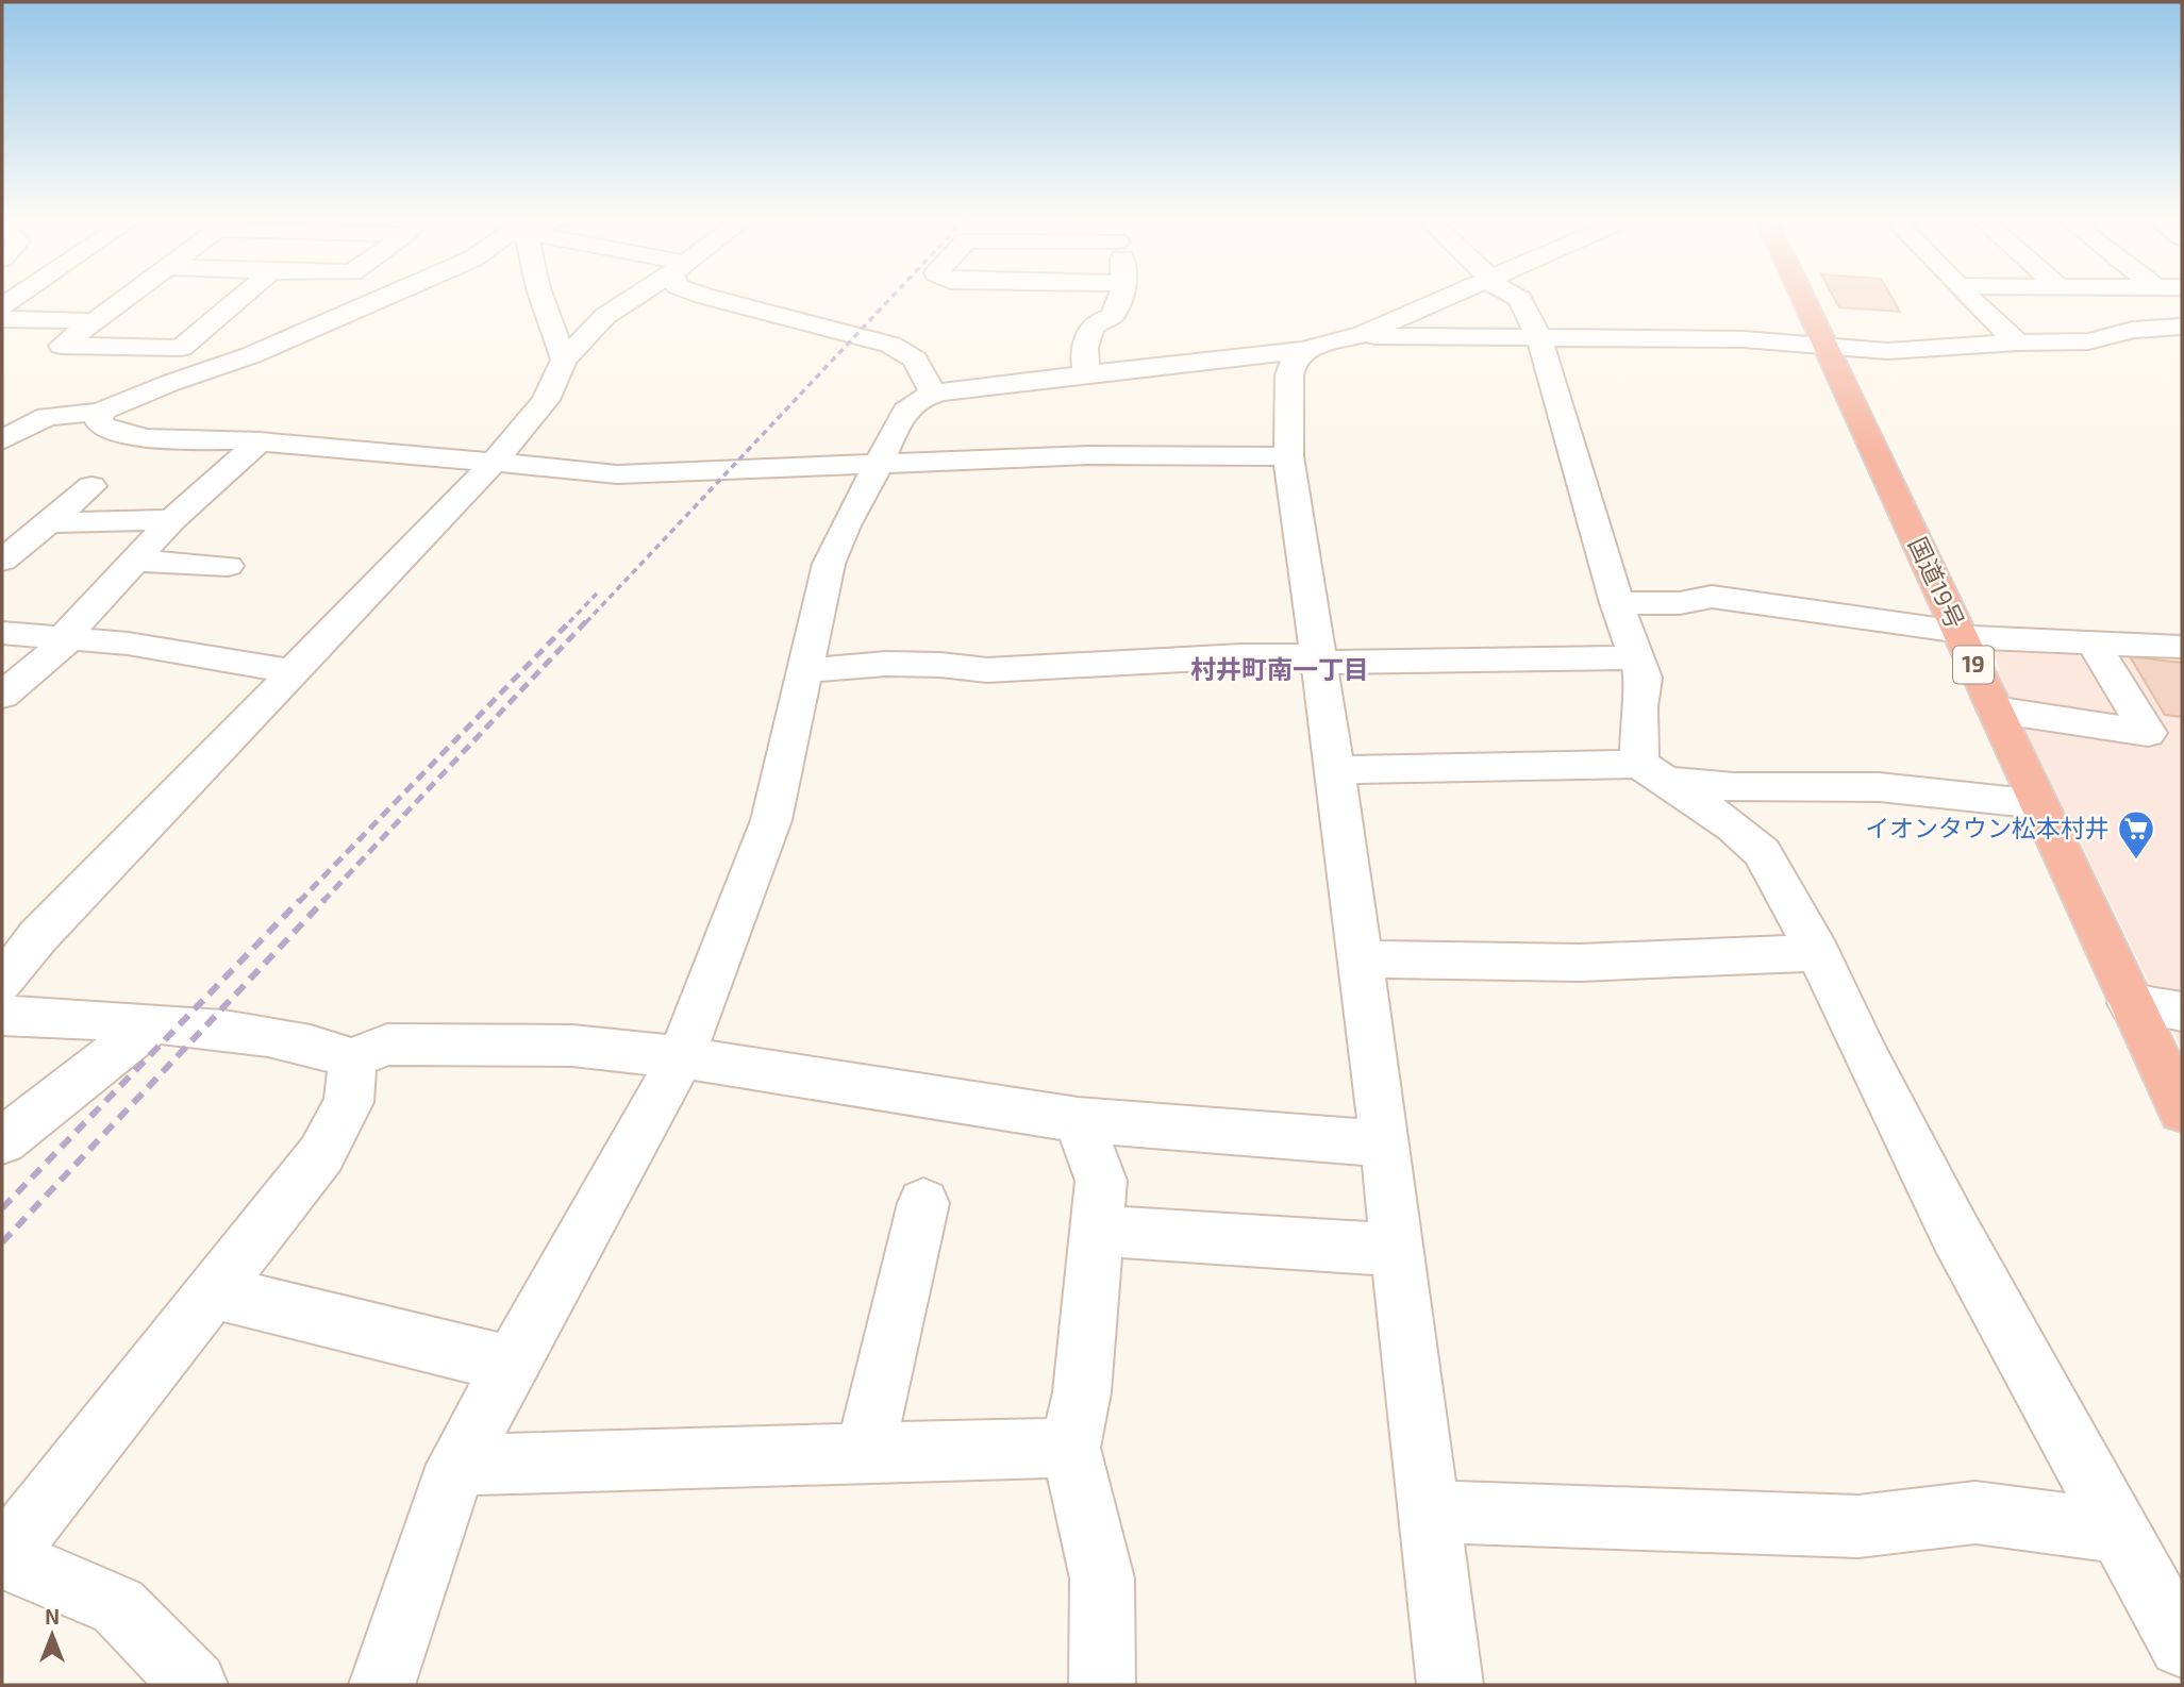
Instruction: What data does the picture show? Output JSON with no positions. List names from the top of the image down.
{
  "streets": {
    "highway": ["国道19号", "19"]
  },
  "districts": ["村井町南一丁目"],
  "places": {
    "supermarket": ["イオンタウン松本村井"]
  },
  "north": "top"
}
